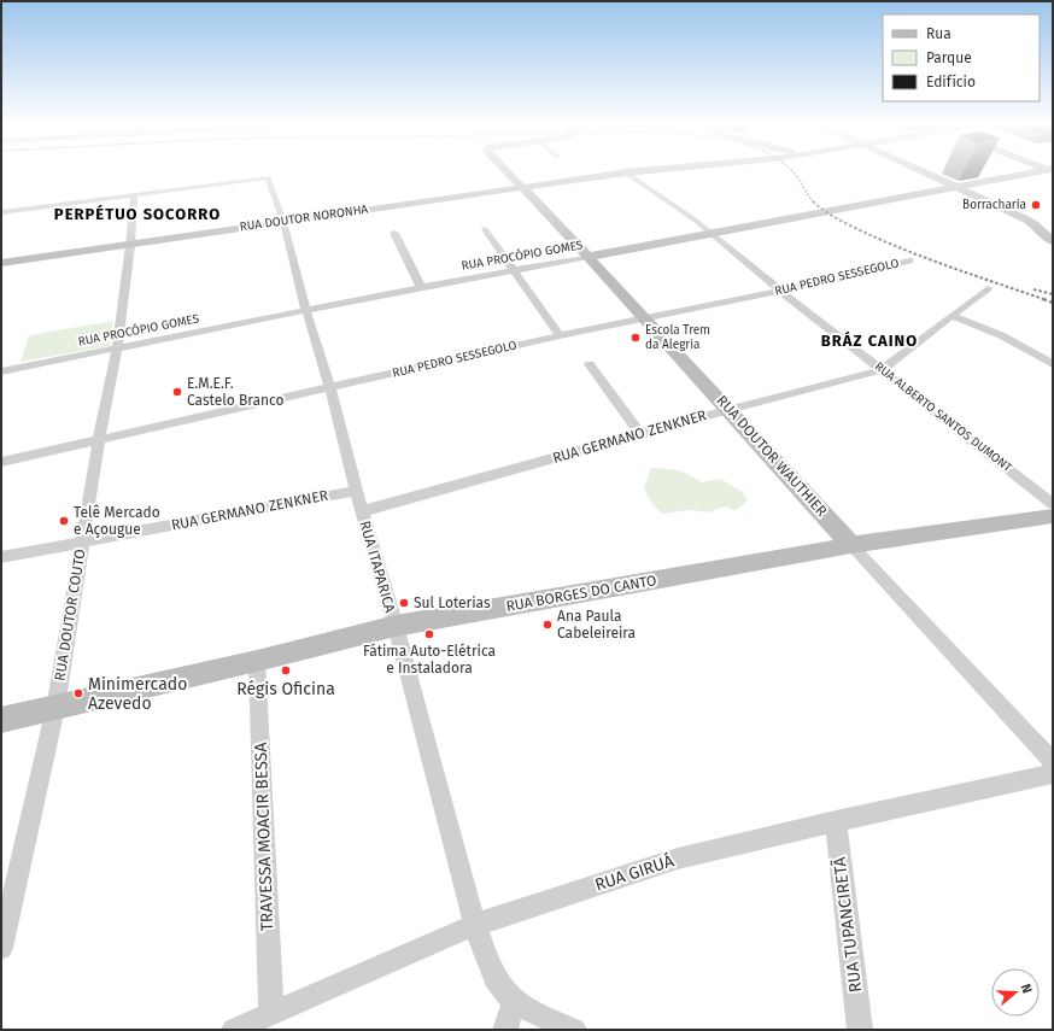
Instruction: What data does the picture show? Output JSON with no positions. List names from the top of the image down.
{
  "streets": {
    "street": [
      "RUA DOUTOR NORONHA",
      "RUA PROCÓPIO GOMES",
      "RUA PEDRO SESSEGOLO",
      "RUA ALBERTO SANTOS DUMONT",
      "RUA GERMANO ZENKNER",
      "RUA DOUTOR WAUTHIER",
      "RUA ITAPARICA",
      "RUA BORGES DO CANTO",
      "RUA DOUTOR COUTO",
      "TRAVESSA MOACIR BESSA",
      "RUA GIRUÁ",
      "RUA TUPANCIRETÃ"
    ]
  },
  "crossings": [
    ["RUA DOUTOR NORONHA", "RUA ALBERTO SANTOS DUMONT"],
    ["RUA DOUTOR NORONHA", "RUA DOUTOR WAUTHIER"],
    ["RUA DOUTOR NORONHA", "RUA ITAPARICA"],
    ["RUA DOUTOR NORONHA", "RUA DOUTOR COUTO"],
    ["RUA PROCÓPIO GOMES", "RUA ALBERTO SANTOS DUMONT"],
    ["RUA PROCÓPIO GOMES", "RUA DOUTOR WAUTHIER"],
    ["RUA PROCÓPIO GOMES", "RUA ITAPARICA"],
    ["RUA PROCÓPIO GOMES", "RUA DOUTOR COUTO"],
    ["RUA PEDRO SESSEGOLO", "RUA ALBERTO SANTOS DUMONT"],
    ["RUA PEDRO SESSEGOLO", "RUA DOUTOR WAUTHIER"],
    ["RUA PEDRO SESSEGOLO", "RUA ITAPARICA"],
    ["RUA PEDRO SESSEGOLO", "RUA DOUTOR COUTO"],
    ["RUA ALBERTO SANTOS DUMONT", "RUA GERMANO ZENKNER"],
    ["RUA GERMANO ZENKNER", "RUA DOUTOR WAUTHIER"],
    ["RUA GERMANO ZENKNER", "RUA ITAPARICA"],
    ["RUA GERMANO ZENKNER", "RUA DOUTOR COUTO"],
    ["RUA DOUTOR WAUTHIER", "RUA BORGES DO CANTO"],
    ["RUA ITAPARICA", "RUA BORGES DO CANTO"],
    ["RUA ITAPARICA", "RUA DOUTOR COUTO"],
    ["RUA ITAPARICA", "RUA GIRUÁ"],
    ["RUA BORGES DO CANTO", "RUA DOUTOR COUTO"],
    ["RUA BORGES DO CANTO", "TRAVESSA MOACIR BESSA"],
    ["TRAVESSA MOACIR BESSA", "RUA GIRUÁ"],
    ["RUA GIRUÁ", "RUA TUPANCIRETÃ"]
  ],
  "districts": ["PERPÉTUO SOCORRO", "BRÁZ CAINO"],
  "places": [
    "Borracharia",
    "Escola Trem da Alegria",
    "E.M.E.F. Castelo Branco",
    "Telê Mercado e Açougue",
    "Sul Loterias",
    "Ana Paula Cabeleireira",
    "Fátima Auto-Elétrica e Instaladora",
    "Régis Oficina",
    "Minimercado Azevedo"
  ],
  "legend": ["Rua", "Parque", "Edifício"],
  "north": "right"
}
